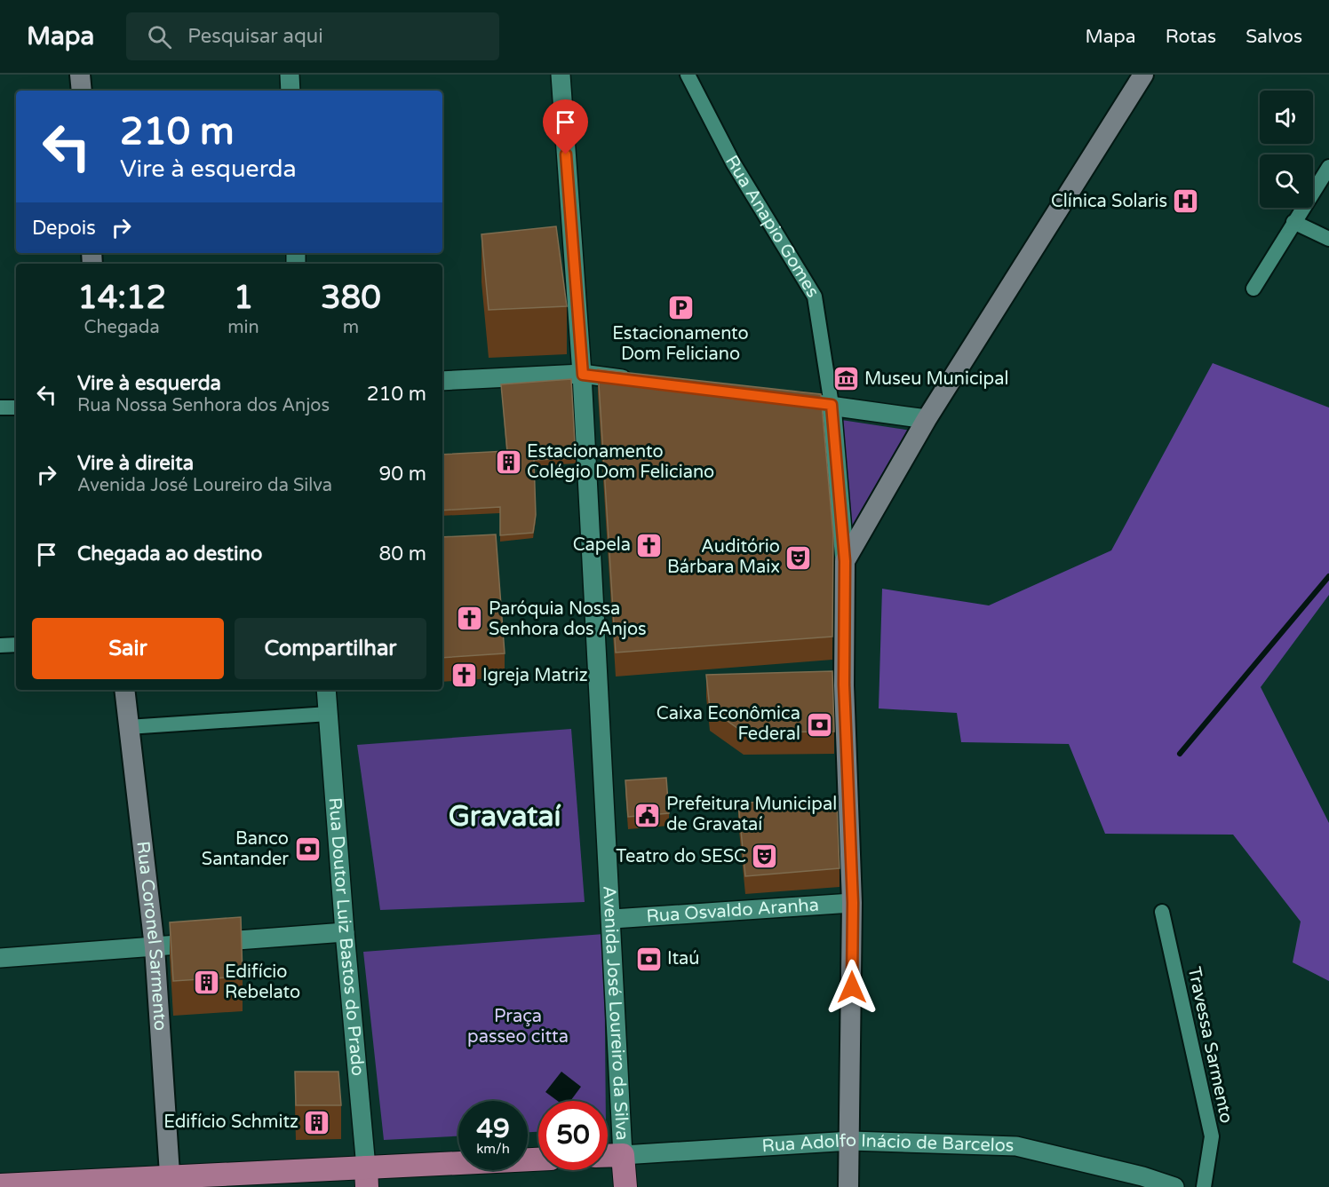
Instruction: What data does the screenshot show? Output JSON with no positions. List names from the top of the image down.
{
  "streets": {
    "main road": [
      "Rua Anapio Gomes",
      "Rua Coronel Sarmento",
      "Avenida José Loureiro da Silva",
      "Rua Adolfo Inácio de Barcelos"
    ],
    "street": ["Rua Osvaldo Aranha", "Rua Doutor Luiz Bastos do Prado", "Travessa Sarmento"]
  },
  "crossings": [
    ["Rua Anapio Gomes", "Rua Osvaldo Aranha"],
    ["Rua Anapio Gomes", "Rua Adolfo Inácio de Barcelos"],
    ["Rua Osvaldo Aranha", "Avenida José Loureiro da Silva"],
    ["Avenida José Loureiro da Silva", "Rua Adolfo Inácio de Barcelos"]
  ],
  "districts": ["Gravataí"],
  "parks": ["Praça passeo citta"],
  "places": {
    "hospital": ["Clínica Solaris"],
    "parking": ["Estacionamento Dom Feliciano"],
    "museum": ["Museu Municipal"],
    "building": ["Estacionamento Colégio Dom Feliciano", "Edifício Rebelato", "Edifício Schmitz"],
    "church": ["Capela", "Paróquia Nossa Senhora dos Anjos", "Igreja Matriz"],
    "theatre": ["Auditório Bárbara Maix", "Teatro do SESC"],
    "bank": ["Caixa Econômica Federal", "Banco Santander", "Itaú"],
    "public building": ["Prefeitura Municipal de Gravataí"]
  },
  "page": {
    "header": "Mapa",
    "search": "Pesquisar aqui",
    "nav": ["Mapa", "Rotas", "Salvos"],
    "turn": ["210 m", "Vire à esquerda"],
    "then": "Depois",
    "eta": [
      "14:12",
      "Chegada",
      "1",
      "min",
      "380",
      "m"
    ],
    "list": [
      {
        "name": "Vire à esquerda",
        "note": "Rua Nossa Senhora dos Anjos",
        "value": "210 m"
      },
      {
        "name": "Vire à direita",
        "note": "Avenida José Loureiro da Silva",
        "value": "90 m"
      },
      {
        "name": "Chegada ao destino",
        "value": "80 m"
      }
    ],
    "buttons": ["Sair", "Compartilhar"],
    "speed": "49 km/h",
    "limit": "50"
  }
}
